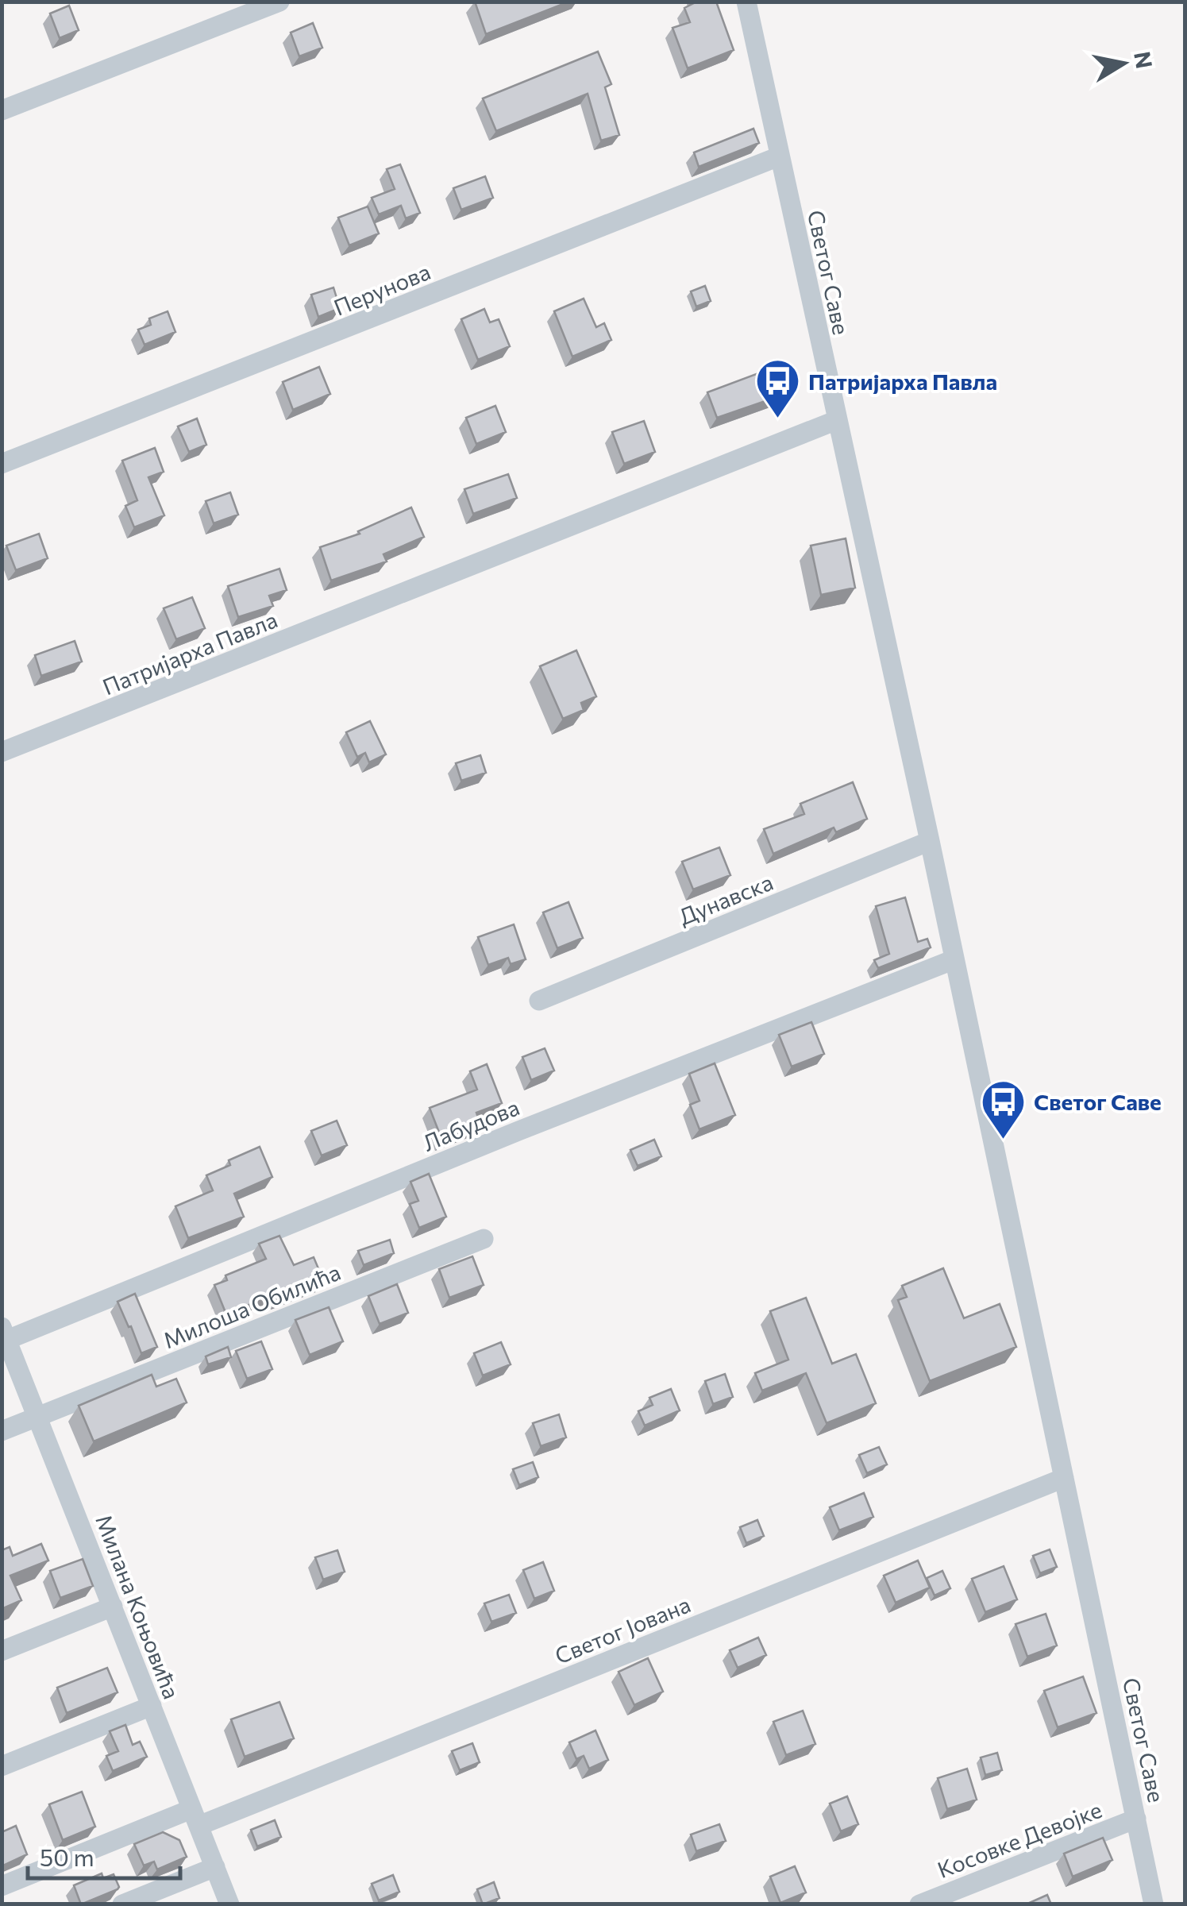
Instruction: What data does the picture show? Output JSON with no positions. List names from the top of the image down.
{
  "streets": {
    "street": [
      "Светог Саве",
      "Перунова",
      "Патријарха Павла",
      "Дунавска",
      "Лабудова",
      "Милоша Обилића",
      "Милана Коњовића",
      "Светог Јована",
      "Косовке Девојке"
    ]
  },
  "crossings": [
    ["Светог Саве", "Перунова"],
    ["Светог Саве", "Патријарха Павла"],
    ["Светог Саве", "Дунавска"],
    ["Светог Саве", "Лабудова"],
    ["Светог Саве", "Светог Јована"],
    ["Светог Саве", "Косовке Девојке"],
    ["Лабудова", "Милана Коњовића"],
    ["Милоша Обилића", "Милана Коњовића"],
    ["Милана Коњовића", "Светог Јована"]
  ],
  "places": {
    "bus stop": ["Патријарха Павла", "Светог Саве"]
  },
  "scale_bar": "50 m",
  "north": "right"
}
